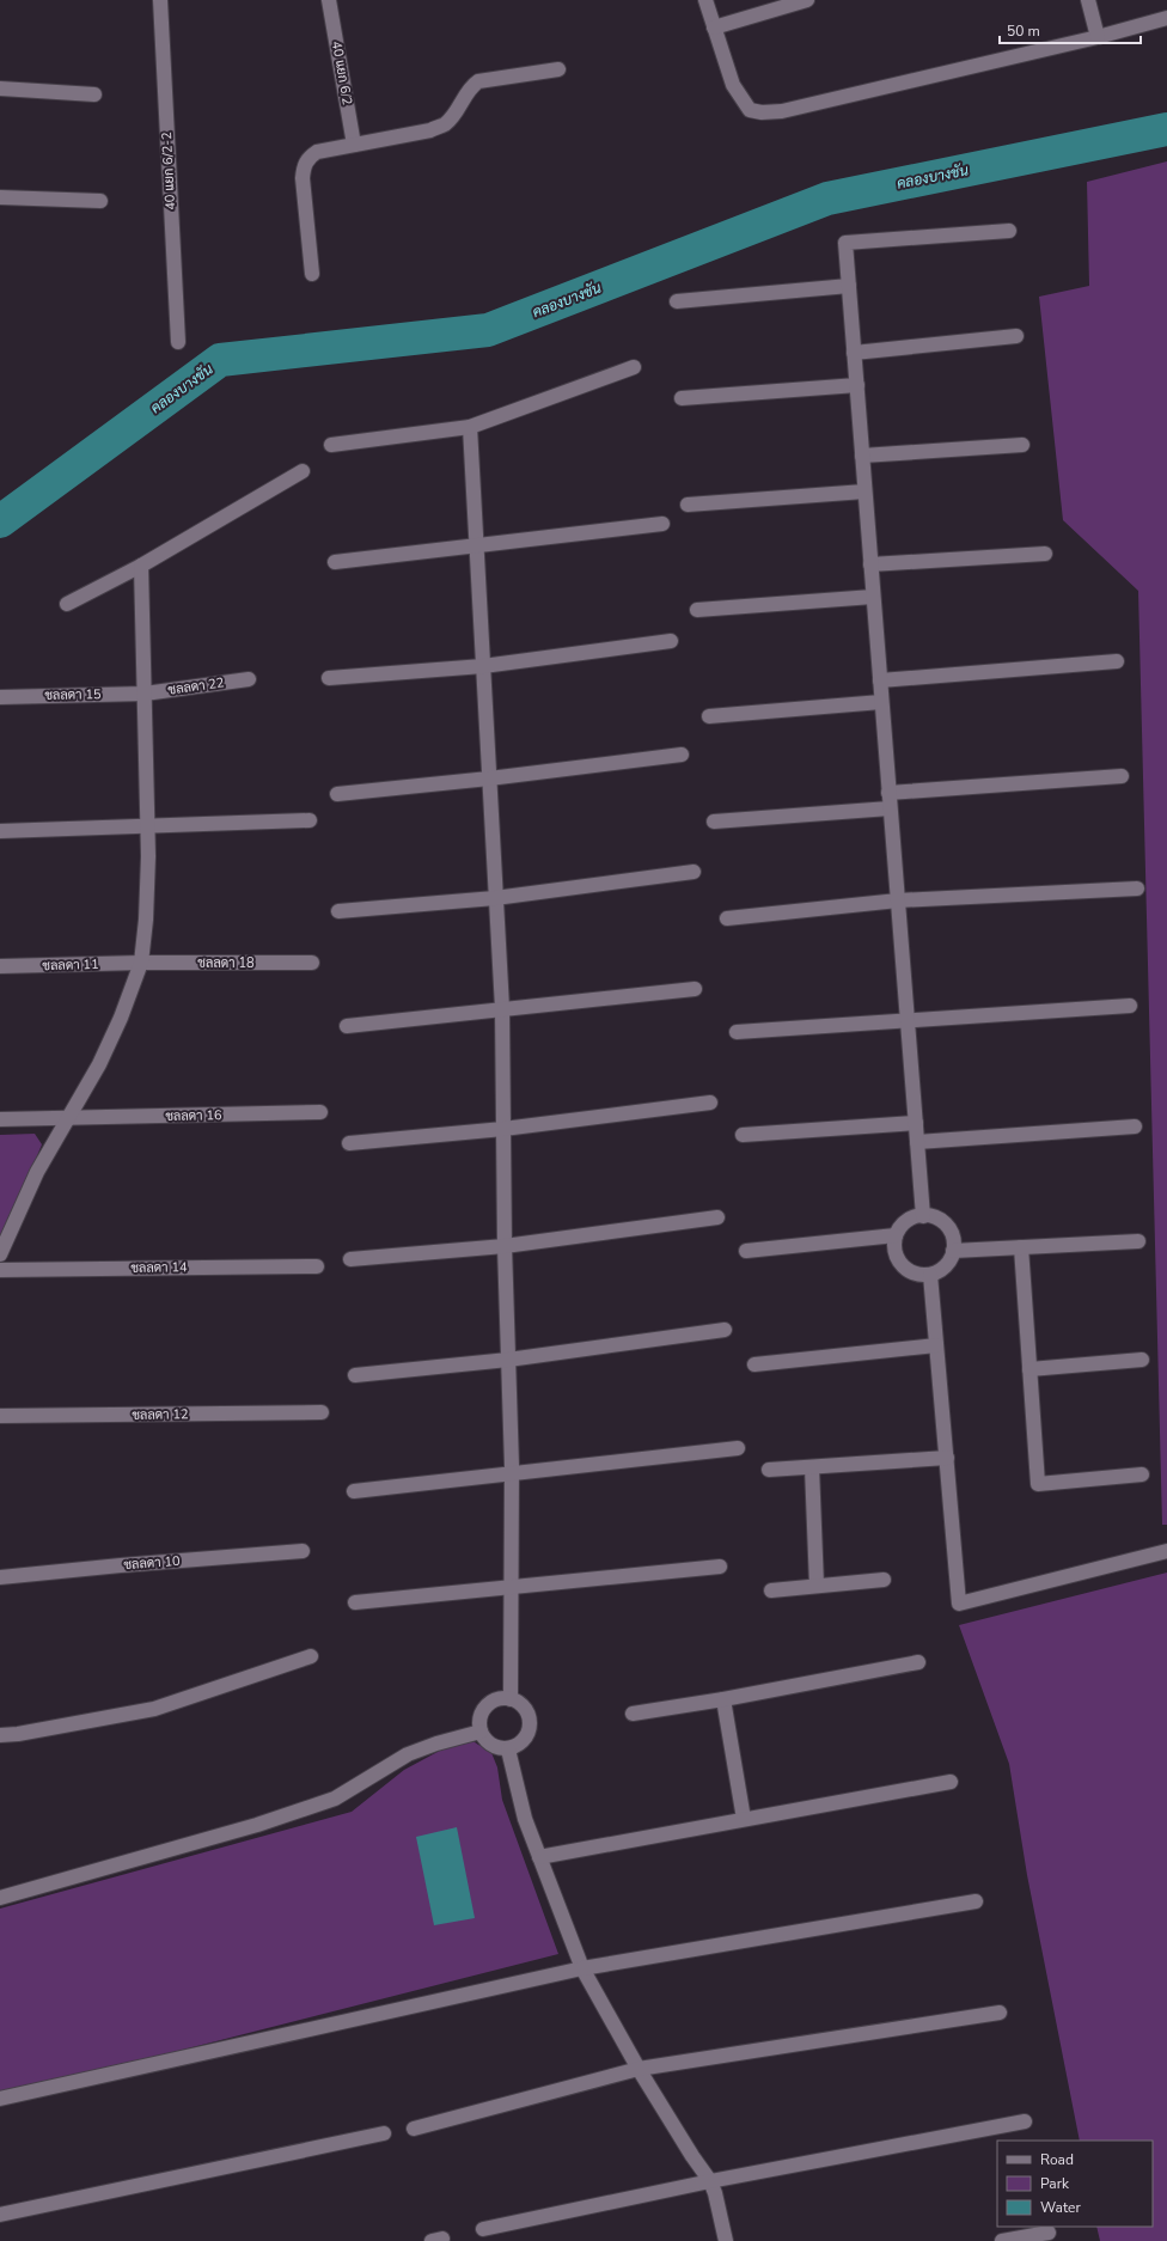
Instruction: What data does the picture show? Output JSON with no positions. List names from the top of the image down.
{
  "streets": {
    "street": [
      "40 แยก 6/2",
      "40 แยก 6/2-2",
      "ชลลดา 22",
      "ชลลดา 15",
      "ชลลดา 18",
      "ชลลดา 11",
      "ชลลดา 16",
      "ชลลดา 14",
      "ชลลดา 12",
      "ชลลดา 10"
    ]
  },
  "crossings": [
    ["ชลลดา 22", "ชลลดา 15"],
    ["ชลลดา 18", "ชลลดา 11"]
  ],
  "water": ["คลองบางชัน"],
  "legend": ["Road", "Park", "Water"],
  "scale_bar": "50 m"
}
